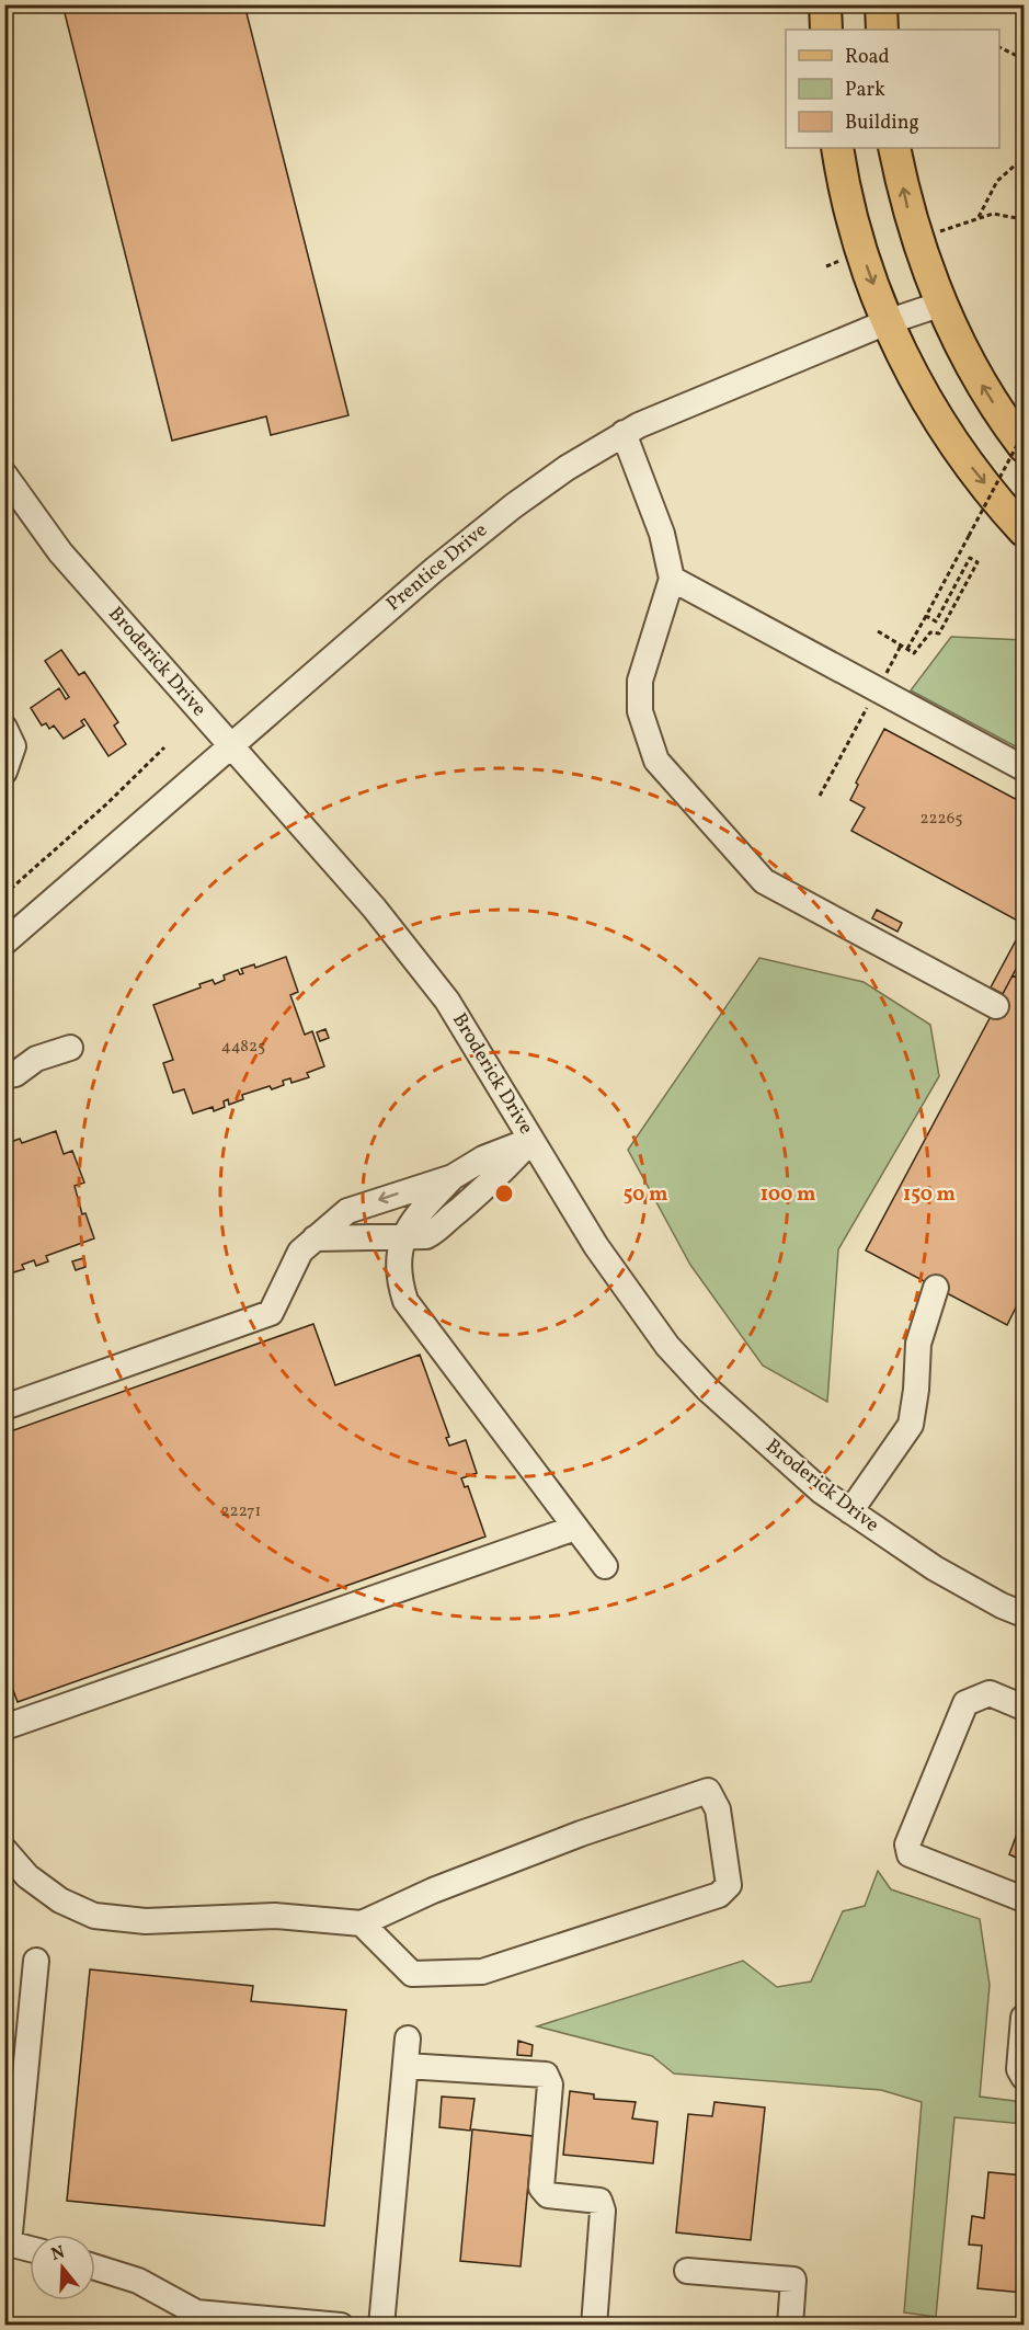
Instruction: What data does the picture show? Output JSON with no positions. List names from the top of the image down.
{
  "streets": {
    "street": ["Prentice Drive", "Broderick Drive"]
  },
  "crossings": [
    ["Prentice Drive", "Broderick Drive"]
  ],
  "house_numbers": ["22265", "44825", "22271"],
  "legend": ["Road", "Park", "Building"],
  "north": "top",
  "rings": ["50 m", "100 m", "150 m"]
}
